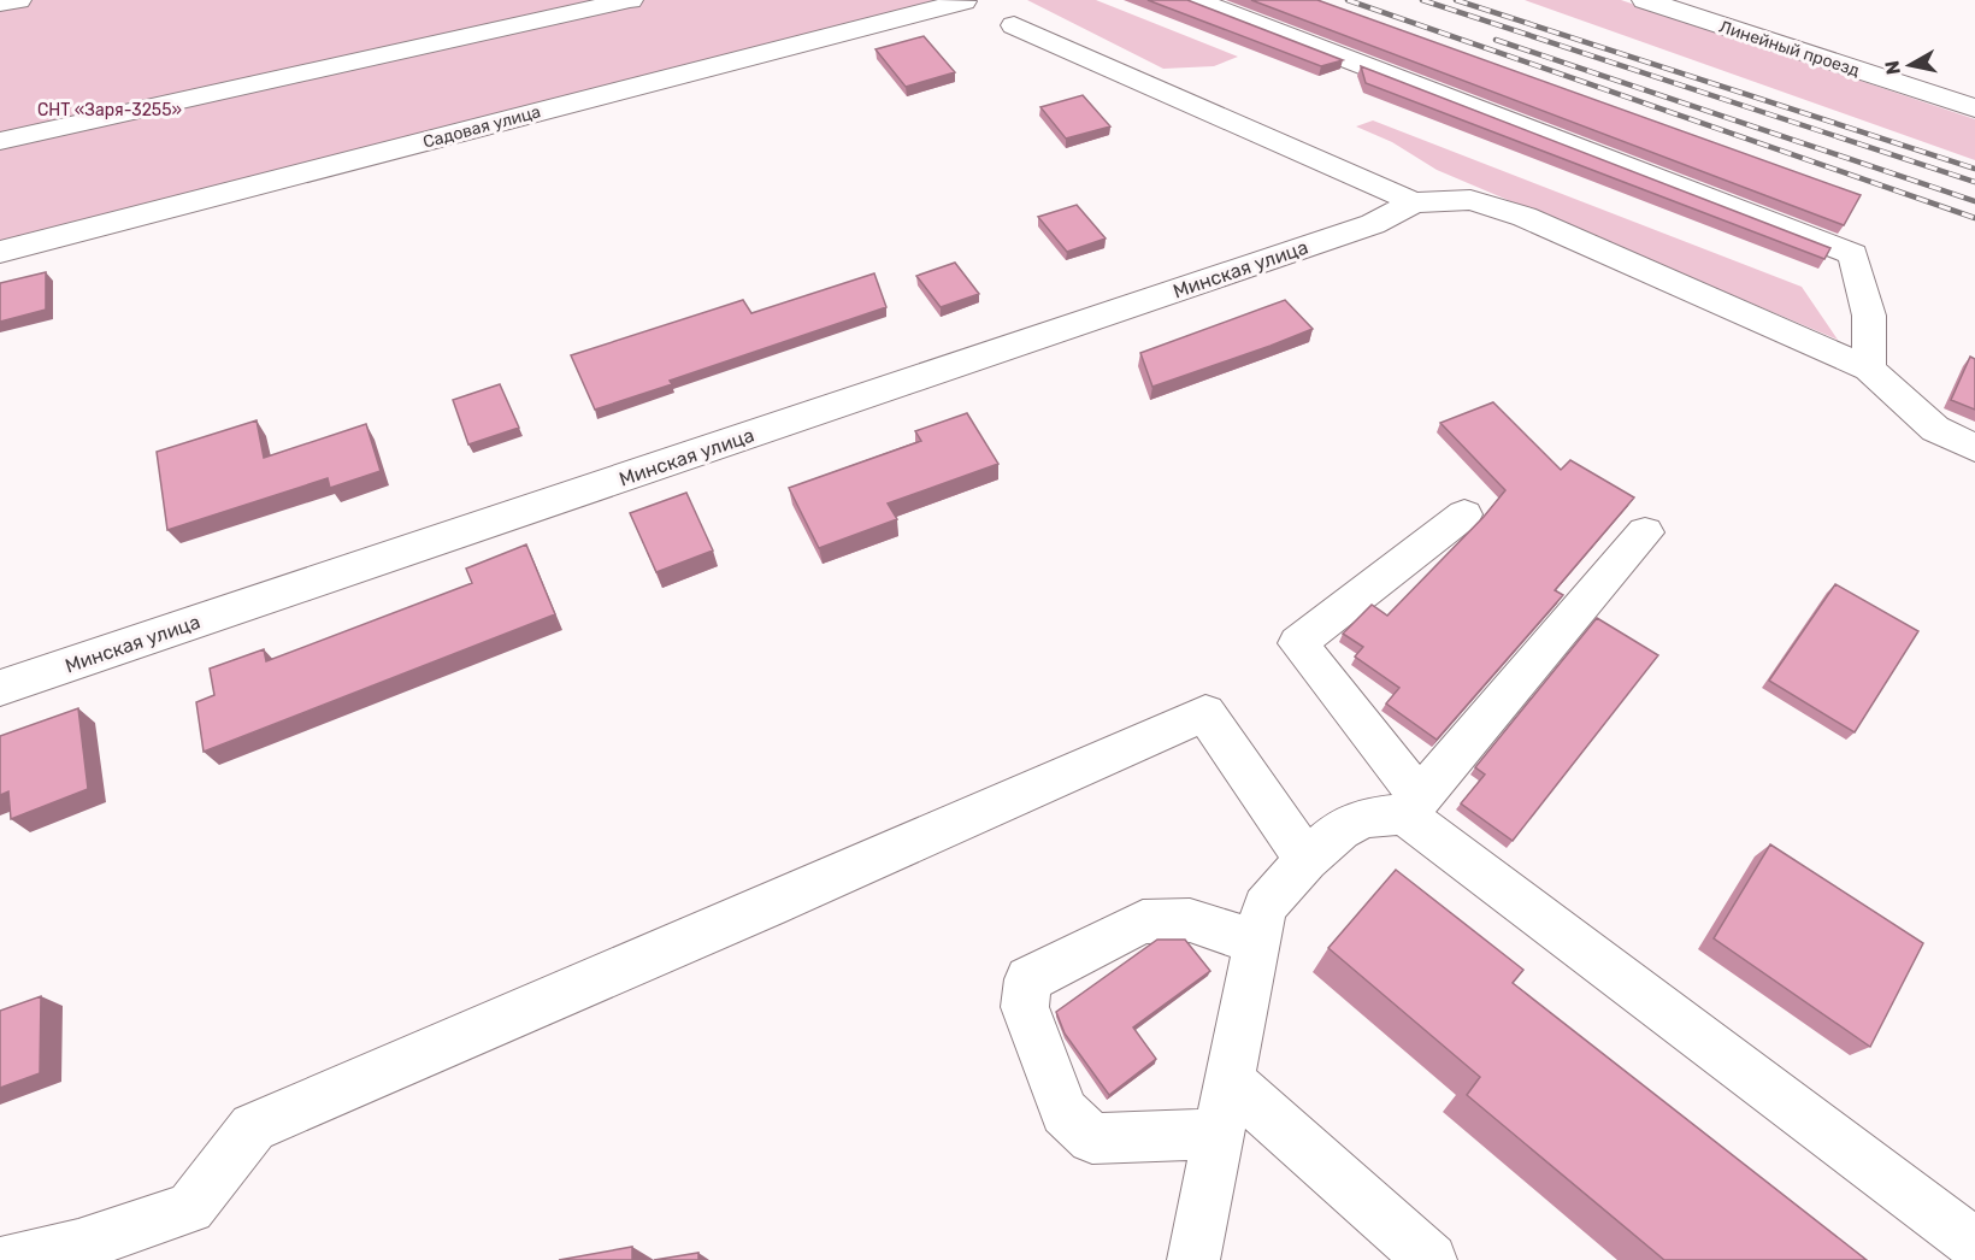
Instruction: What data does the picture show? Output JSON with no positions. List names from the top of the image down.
{
  "streets": {
    "street": ["Линейный проезд", "Садовая улица", "Минская улица"]
  },
  "parks": ["СНТ «Заря-3255»"],
  "north": "left"
}
